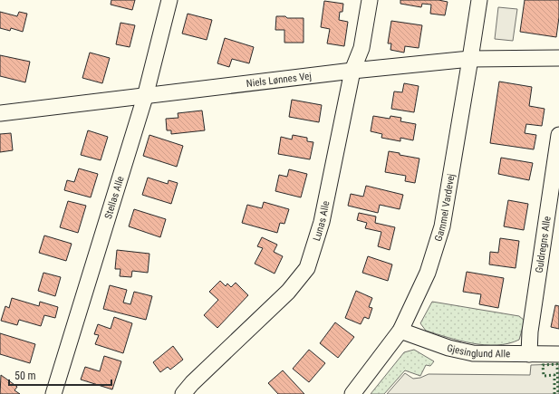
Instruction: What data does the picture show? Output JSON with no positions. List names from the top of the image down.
{
  "streets": {
    "street": [
      "Niels Lønnes Vej",
      "Stellas Alle",
      "Gammel Vardevej",
      "Lunas Alle",
      "Guldregns Alle",
      "Gjesinglund Alle"
    ]
  },
  "crossings": [
    ["Niels Lønnes Vej", "Stellas Alle"],
    ["Niels Lønnes Vej", "Gammel Vardevej"],
    ["Niels Lønnes Vej", "Lunas Alle"],
    ["Gammel Vardevej", "Gjesinglund Alle"],
    ["Guldregns Alle", "Gjesinglund Alle"]
  ],
  "scale_bar": "50 m"
}
